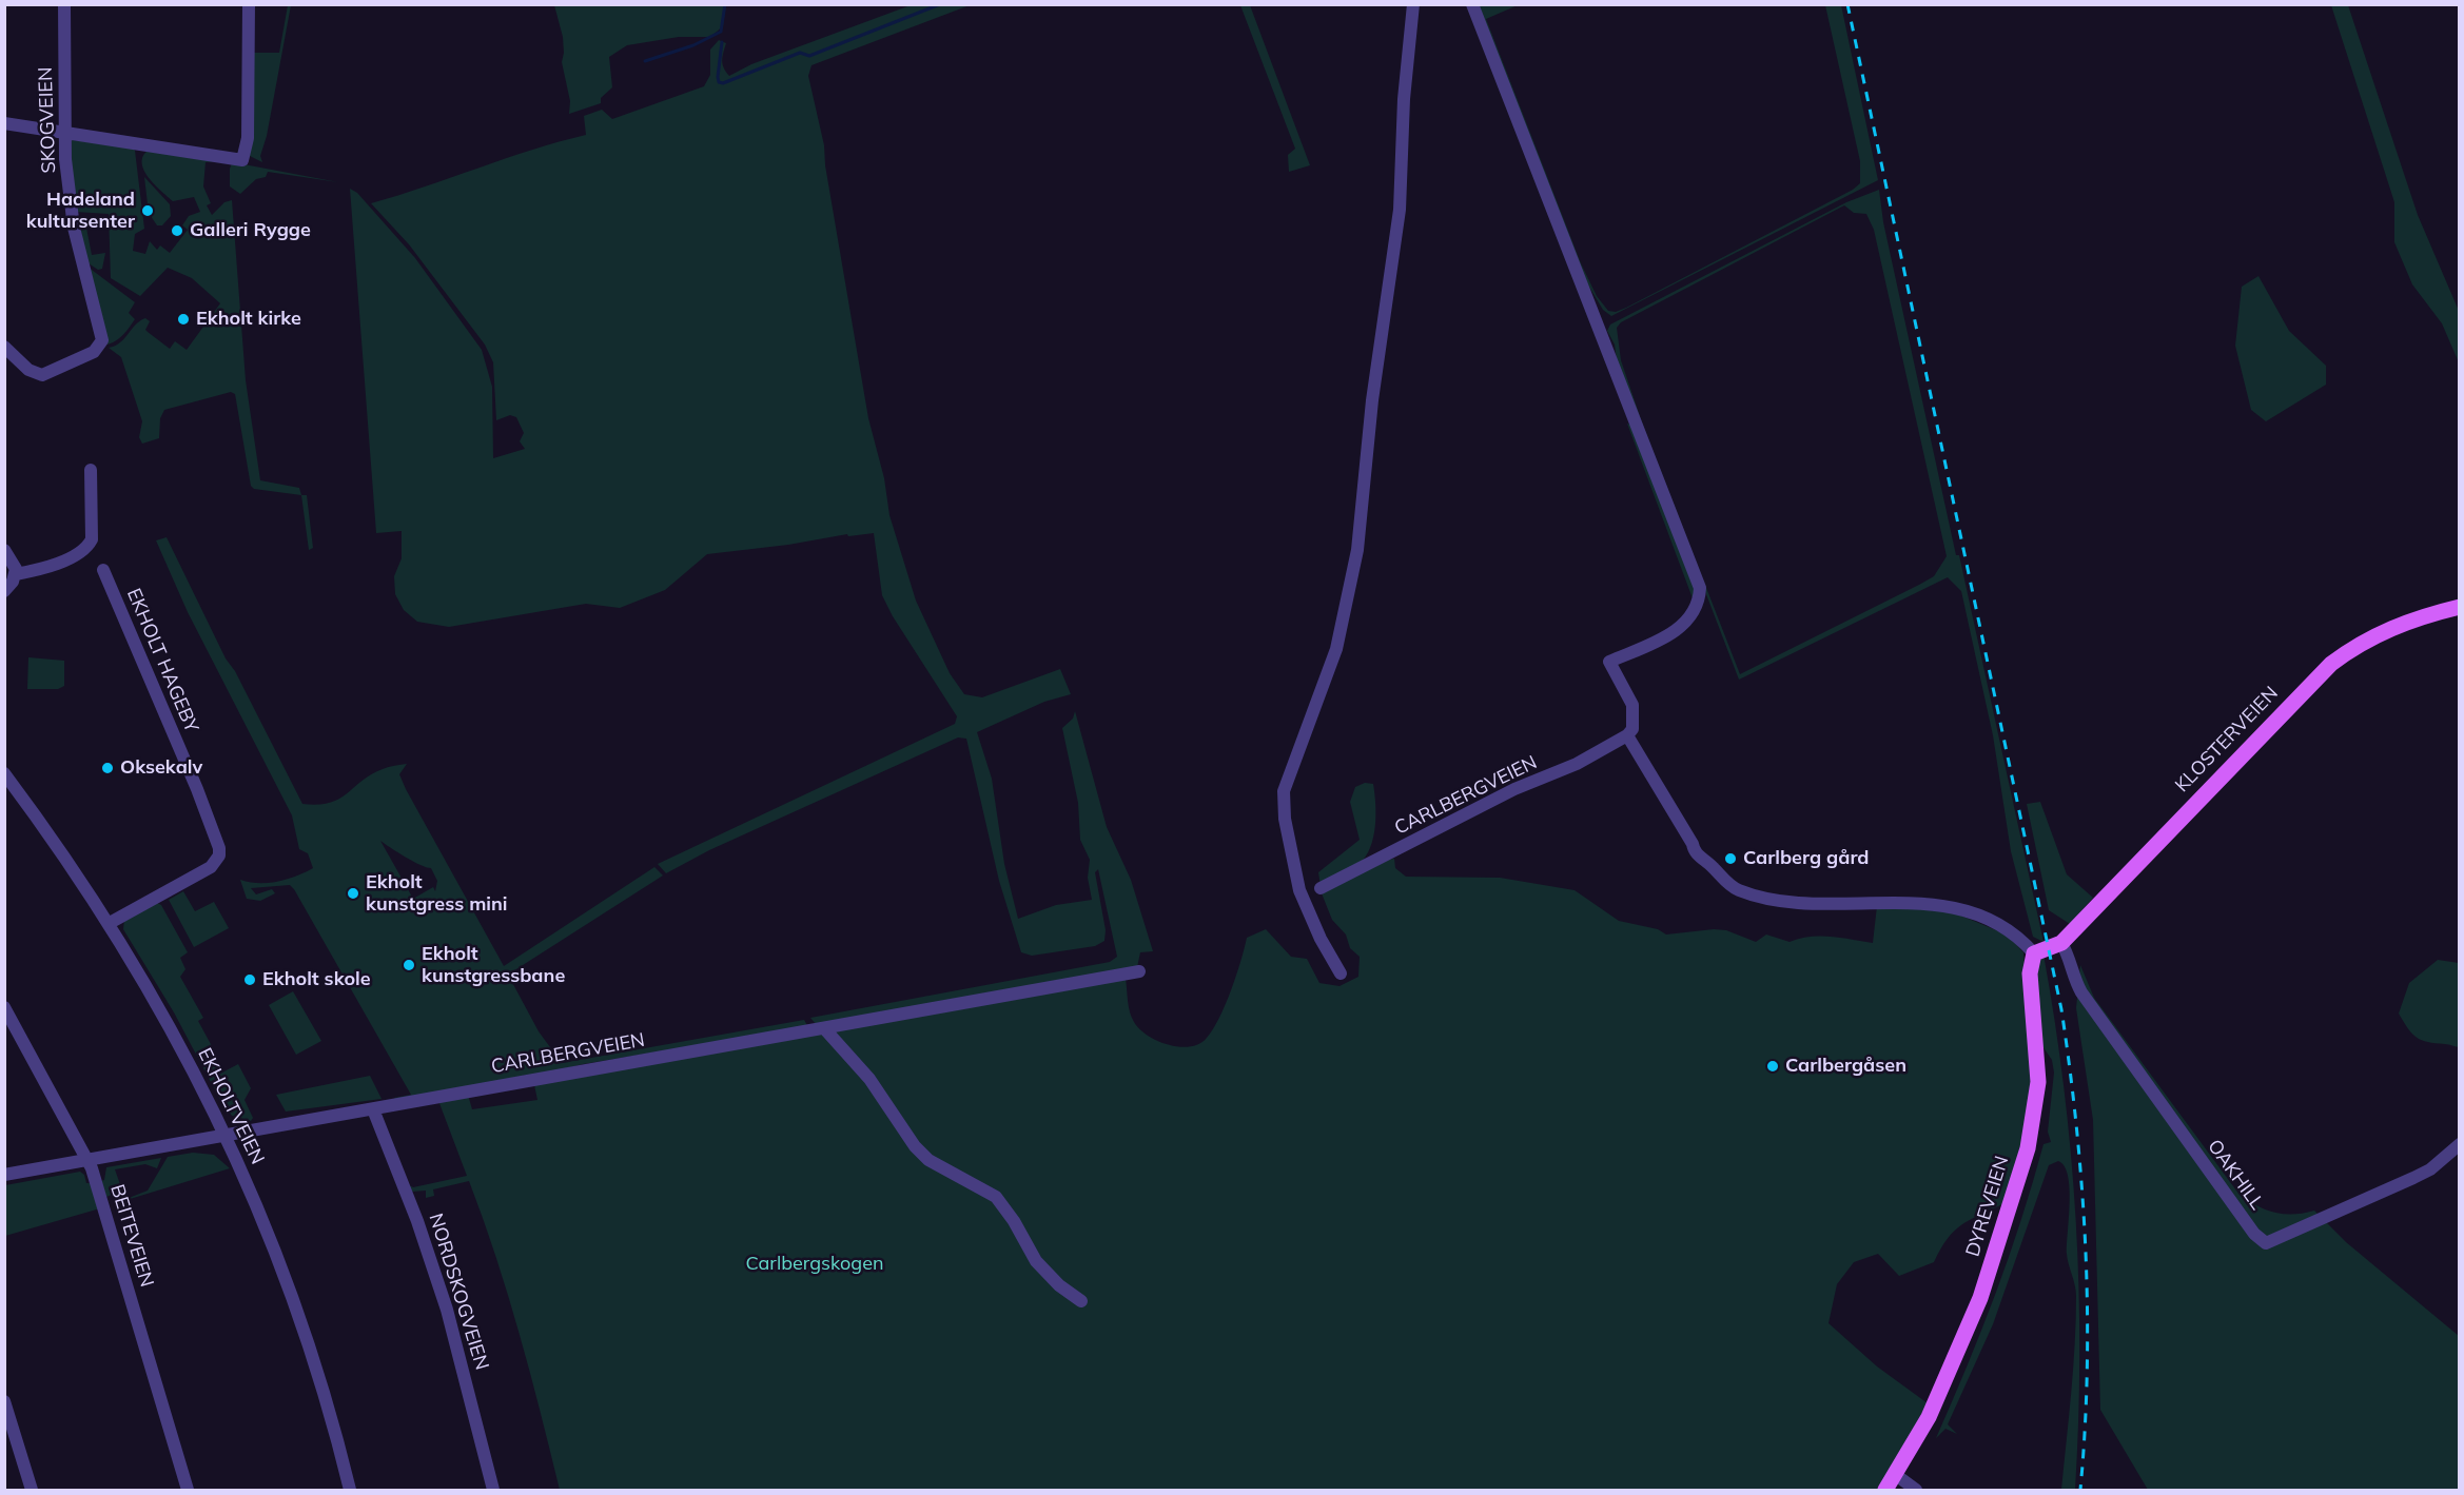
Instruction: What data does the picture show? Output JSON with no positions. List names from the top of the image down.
{
  "streets": {
    "main road": ["KLOSTERVEIEN", "DYREVEIEN"],
    "street": [
      "SKOGVEIEN",
      "EKHOLT HAGEBY",
      "CARLBERGVEIEN",
      "EKHOLTVEIEN",
      "OAKHILL",
      "BEITEVEIEN",
      "NORDSKOGVEIEN"
    ]
  },
  "crossings": [
    ["EKHOLT HAGEBY", "EKHOLTVEIEN"],
    ["KLOSTERVEIEN", "OAKHILL"],
    ["CARLBERGVEIEN", "EKHOLTVEIEN"],
    ["CARLBERGVEIEN", "BEITEVEIEN"],
    ["CARLBERGVEIEN", "NORDSKOGVEIEN"]
  ],
  "parks": ["Carlbergskogen"],
  "places": [
    "Hadeland kultursenter",
    "Galleri Rygge",
    "Ekholt kirke",
    "Oksekalv",
    "Carlberg gård",
    "Ekholt kunstgress mini",
    "Ekholt kunstgressbane",
    "Ekholt skole",
    "Carlbergåsen"
  ]
}
